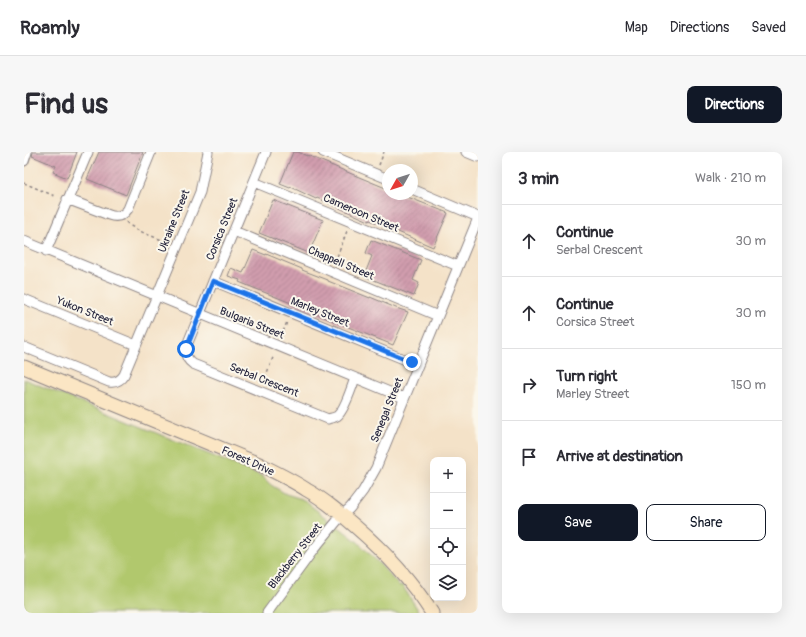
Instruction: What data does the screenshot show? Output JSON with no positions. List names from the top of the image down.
{
  "streets": {
    "street": [
      "Cameroon Street",
      "Ukraine Street",
      "Corsica Street",
      "Chappell Street",
      "Yukon Street",
      "Marley Street",
      "Bulgaria Street",
      "Serbal Crescent",
      "Senegal Street",
      "Forest Drive",
      "Blackberry Street"
    ]
  },
  "crossings": [
    ["Cameroon Street", "Corsica Street"],
    ["Cameroon Street", "Senegal Street"],
    ["Ukraine Street", "Yukon Street"],
    ["Ukraine Street", "Bulgaria Street"],
    ["Corsica Street", "Chappell Street"],
    ["Corsica Street", "Marley Street"],
    ["Corsica Street", "Bulgaria Street"],
    ["Corsica Street", "Serbal Crescent"],
    ["Chappell Street", "Senegal Street"],
    ["Marley Street", "Senegal Street"],
    ["Bulgaria Street", "Serbal Crescent"],
    ["Bulgaria Street", "Senegal Street"],
    ["Senegal Street", "Forest Drive"],
    ["Senegal Street", "Blackberry Street"],
    ["Forest Drive", "Blackberry Street"]
  ],
  "north": "bottom left",
  "page": {
    "header": "Roamly",
    "nav": ["Map", "Directions", "Saved"],
    "buttons": [
      "Directions",
      ["Save", "Share"]
    ],
    "title": "Find us",
    "heading": ["3 min", "Walk · 210 m"],
    "list": [
      ["Continue", "Serbal Crescent", "30 m"],
      ["Continue", "Corsica Street", "30 m"],
      ["Turn right", "Marley Street", "150 m"],
      "Arrive at destination"
    ],
    "map_buttons": ["+", "−"]
  }
}
